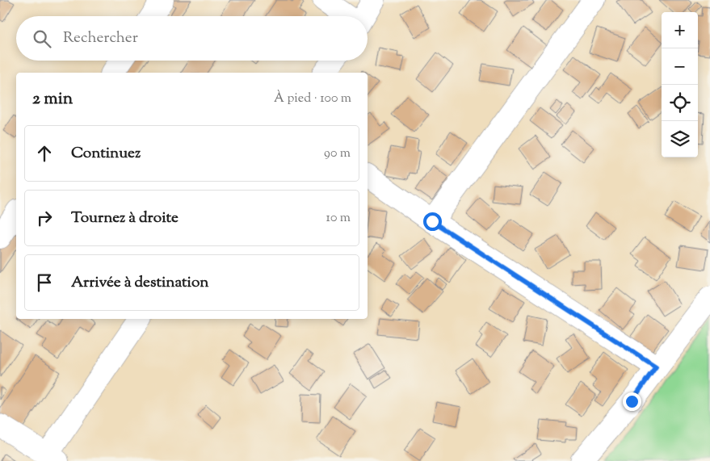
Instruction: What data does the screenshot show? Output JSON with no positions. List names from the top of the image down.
{
  "page": {
    "map_buttons": ["+", "−"],
    "search": "Rechercher",
    "heading": ["2 min", "À pied · 100 m"],
    "list": [
      ["Continuez", "90 m"],
      ["Tournez à droite", "10 m"],
      "Arrivée à destination"
    ]
  }
}
